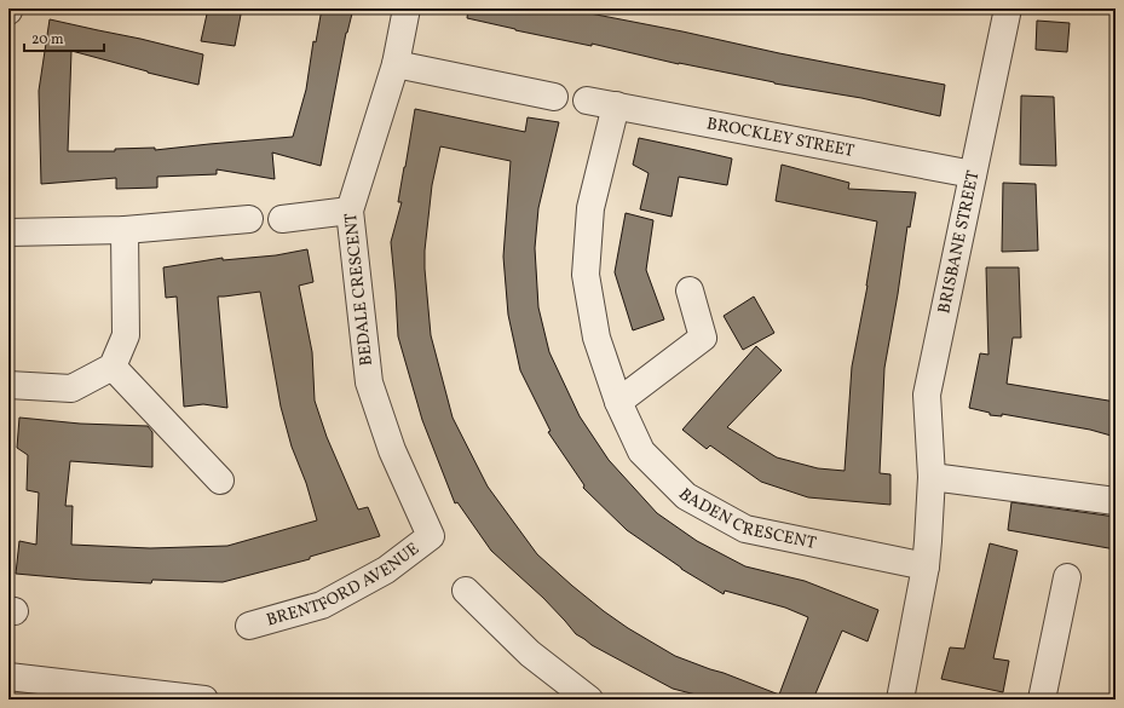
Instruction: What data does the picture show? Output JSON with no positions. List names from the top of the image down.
{
  "streets": {
    "street": [
      "BROCKLEY STREET",
      "BRISBANE STREET",
      "BEDALE CRESCENT",
      "BADEN CRESCENT",
      "BRENTFORD AVENUE"
    ]
  },
  "crossings": [
    ["BROCKLEY STREET", "BRISBANE STREET"],
    ["BROCKLEY STREET", "BADEN CRESCENT"],
    ["BRISBANE STREET", "BADEN CRESCENT"],
    ["BEDALE CRESCENT", "BRENTFORD AVENUE"]
  ],
  "scale_bar": "20 m"
}
